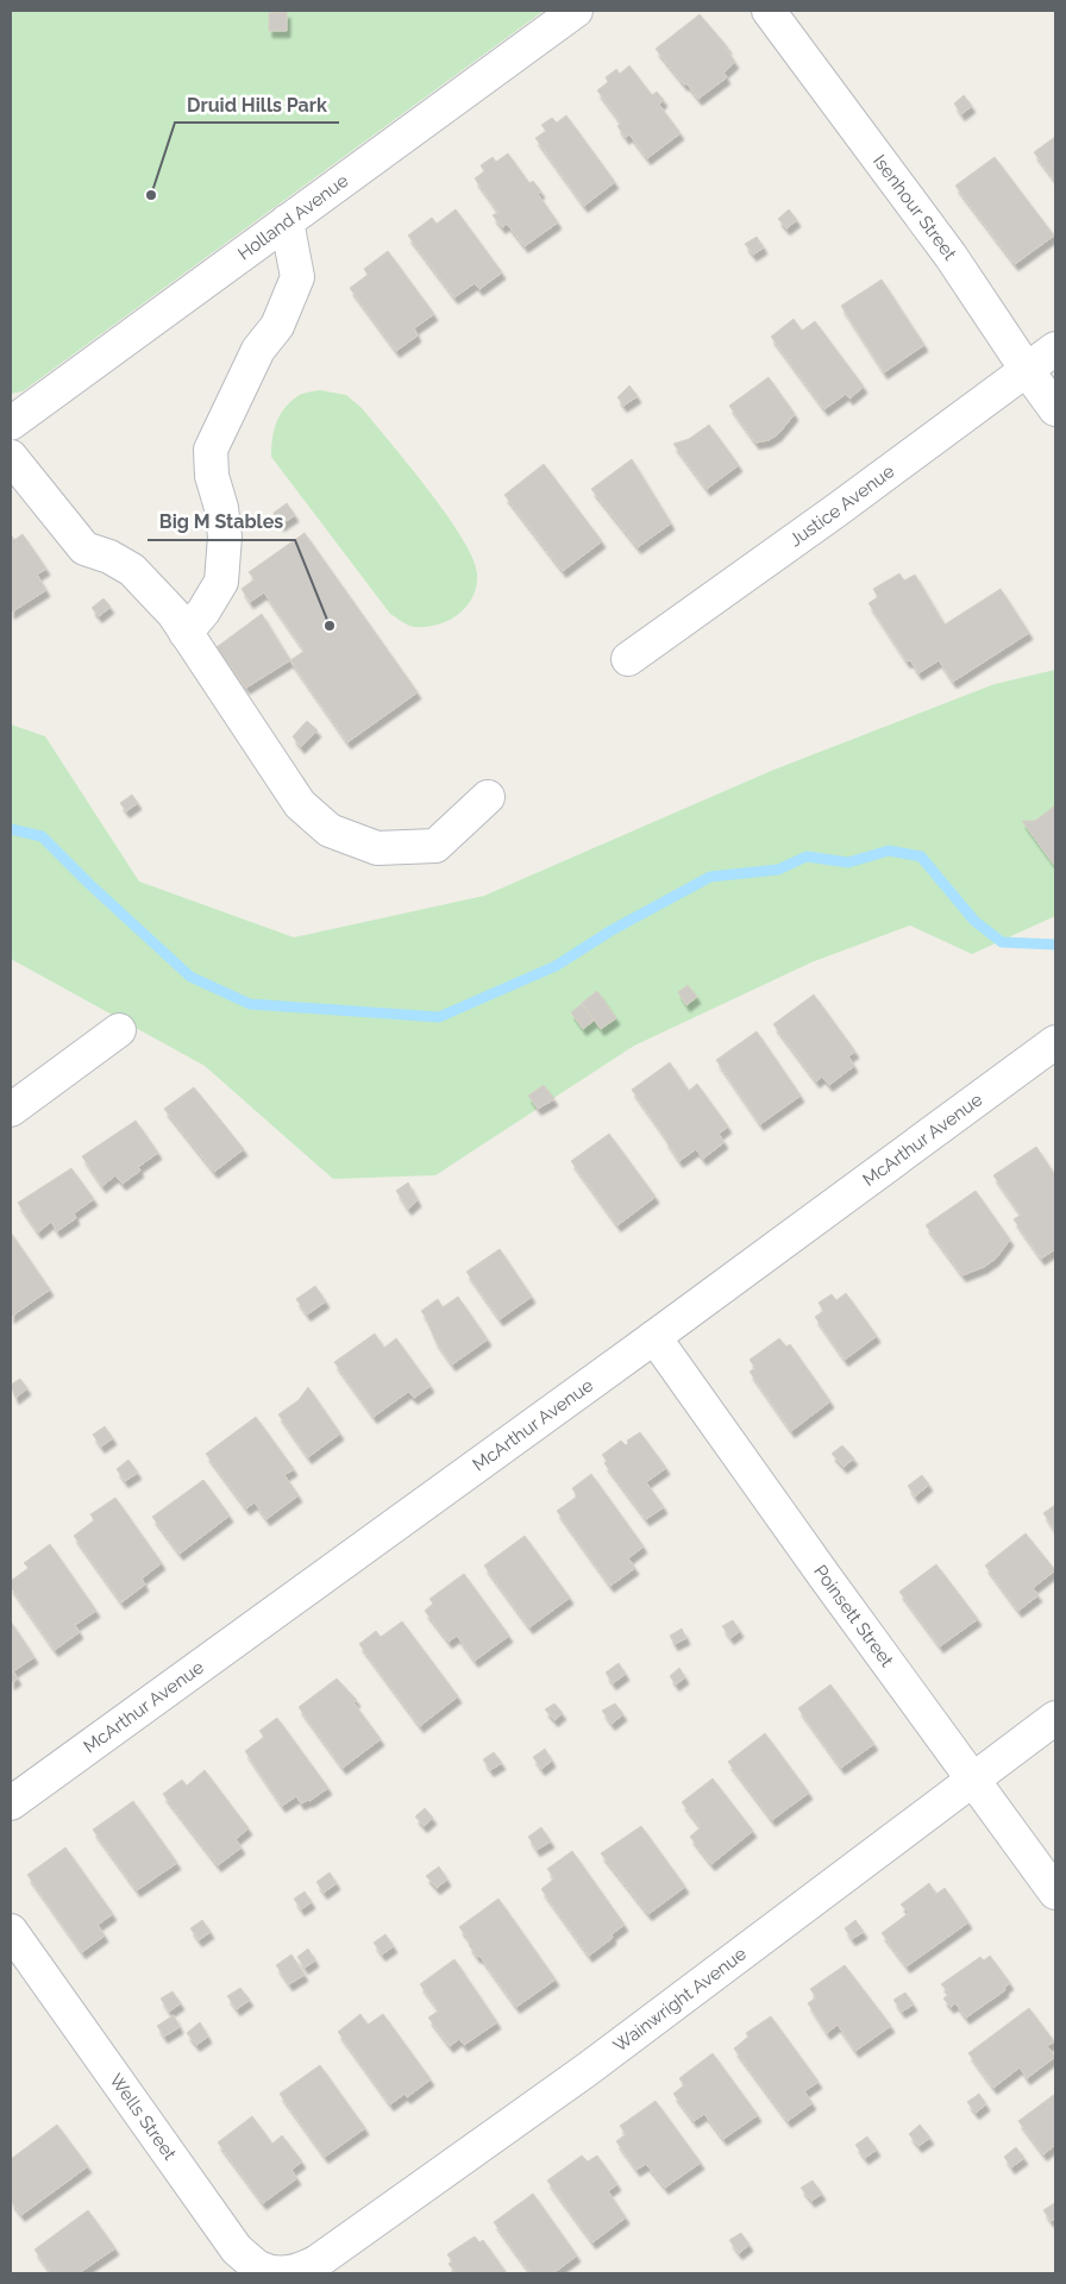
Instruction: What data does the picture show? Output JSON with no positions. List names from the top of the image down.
{
  "streets": {
    "street": [
      "Isenhour Street",
      "Holland Avenue",
      "Justice Avenue",
      "McArthur Avenue",
      "Poinsett Street",
      "Wainwright Avenue",
      "Wells Street"
    ]
  },
  "crossings": [
    ["Isenhour Street", "Justice Avenue"],
    ["McArthur Avenue", "Poinsett Street"],
    ["Poinsett Street", "Wainwright Avenue"],
    ["Wainwright Avenue", "Wells Street"]
  ],
  "places": ["Druid Hills Park", "Big M Stables"]
}
